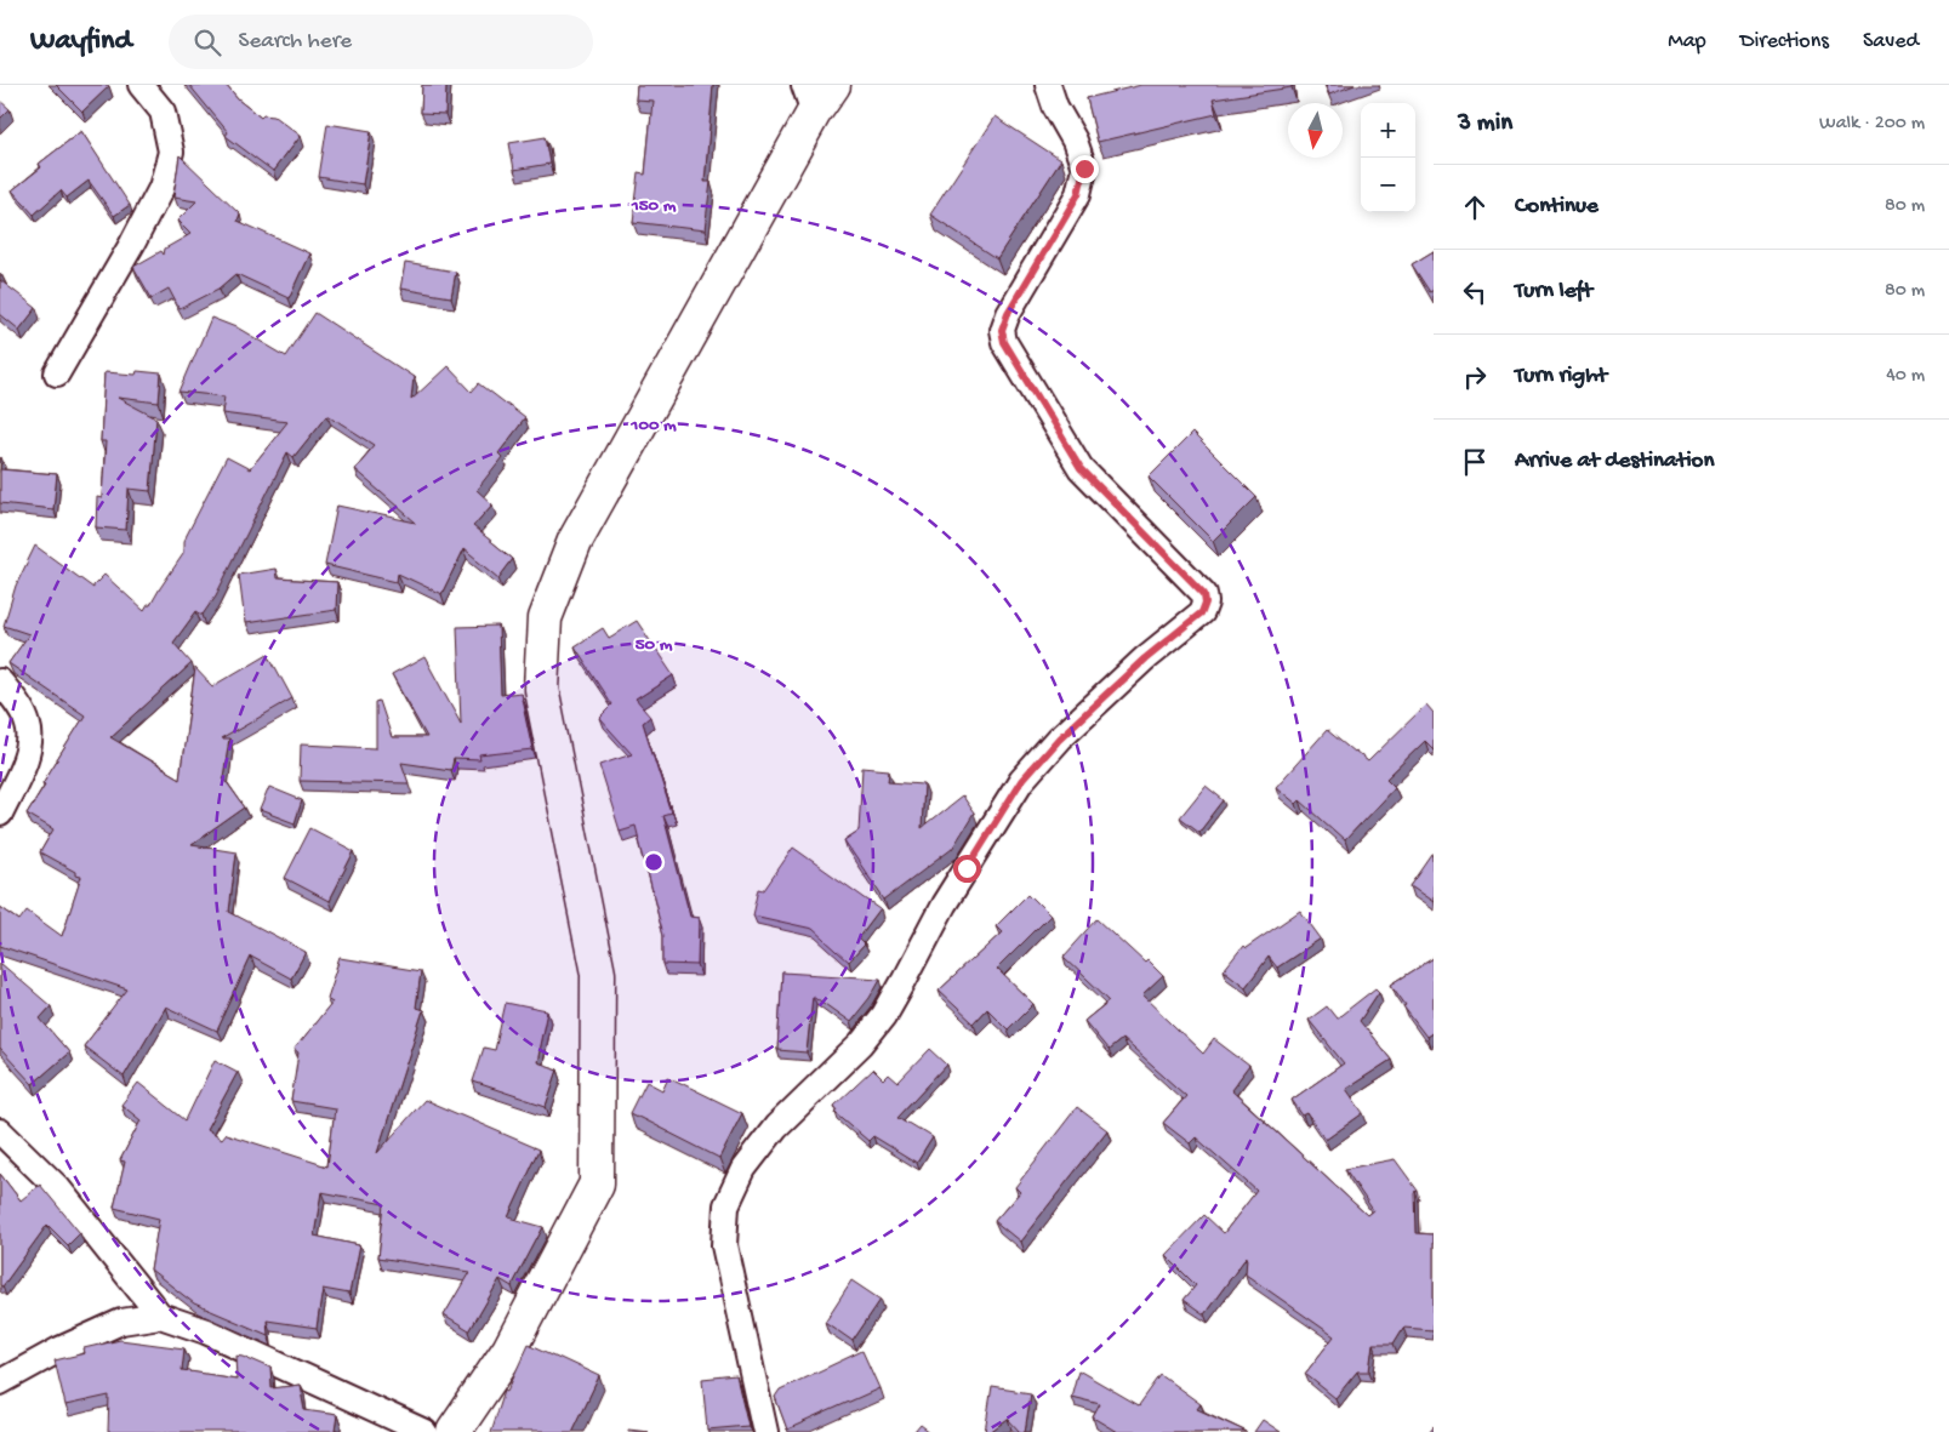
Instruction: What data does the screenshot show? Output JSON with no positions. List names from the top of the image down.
{
  "north": "bottom",
  "page": {
    "header": "Wayfind",
    "search": "Search here",
    "nav": ["Map", "Directions", "Saved"],
    "heading": ["3 min", "Walk · 200 m"],
    "map_buttons": ["+", "−"],
    "list": [
      ["Continue", "80 m"],
      ["Turn left", "80 m"],
      ["Turn right", "40 m"],
      "Arrive at destination"
    ]
  },
  "rings": ["150 m", "100 m", "50 m"]
}
